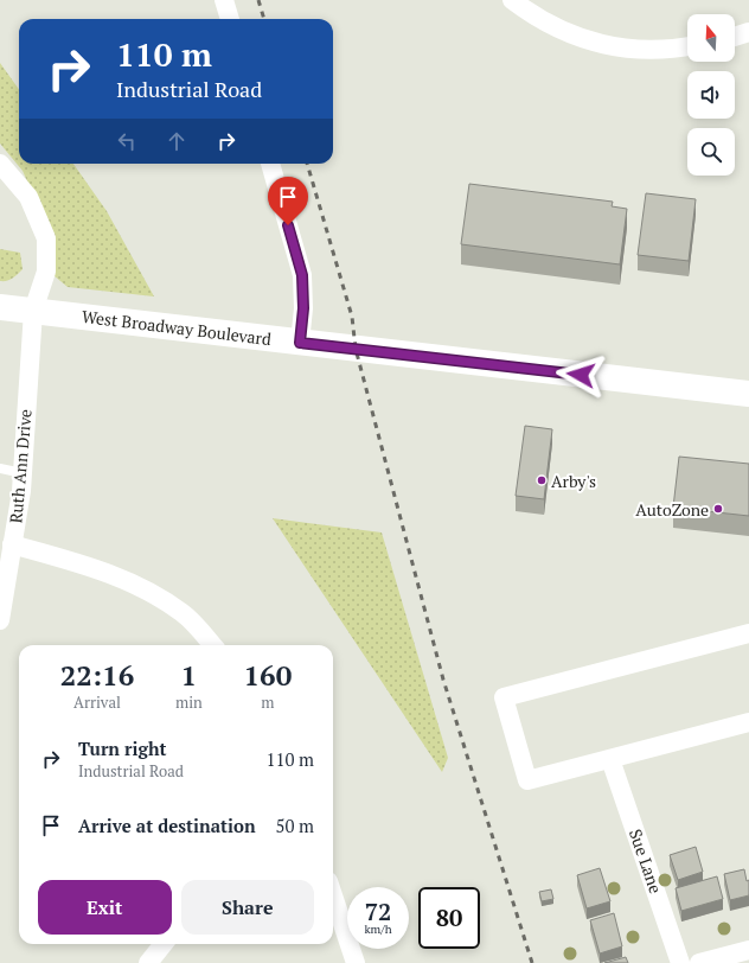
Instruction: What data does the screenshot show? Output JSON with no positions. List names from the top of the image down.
{
  "streets": {
    "highway": ["West Broadway Boulevard"],
    "street": ["Ruth Ann Drive", "Sue Lane"]
  },
  "crossings": [
    ["West Broadway Boulevard", "Ruth Ann Drive"]
  ],
  "places": ["Arby's", "AutoZone"],
  "north": "top",
  "page": {
    "turn": ["110 m", "Industrial Road"],
    "eta": [
      "22:16",
      "Arrival",
      "1",
      "min",
      "160",
      "m"
    ],
    "list": [
      {
        "name": "Turn right",
        "note": "Industrial Road",
        "value": "110 m"
      },
      {
        "name": "Arrive at destination",
        "value": "50 m"
      }
    ],
    "buttons": ["Exit", "Share"],
    "speed": "72 km/h",
    "limit": "80"
  }
}
